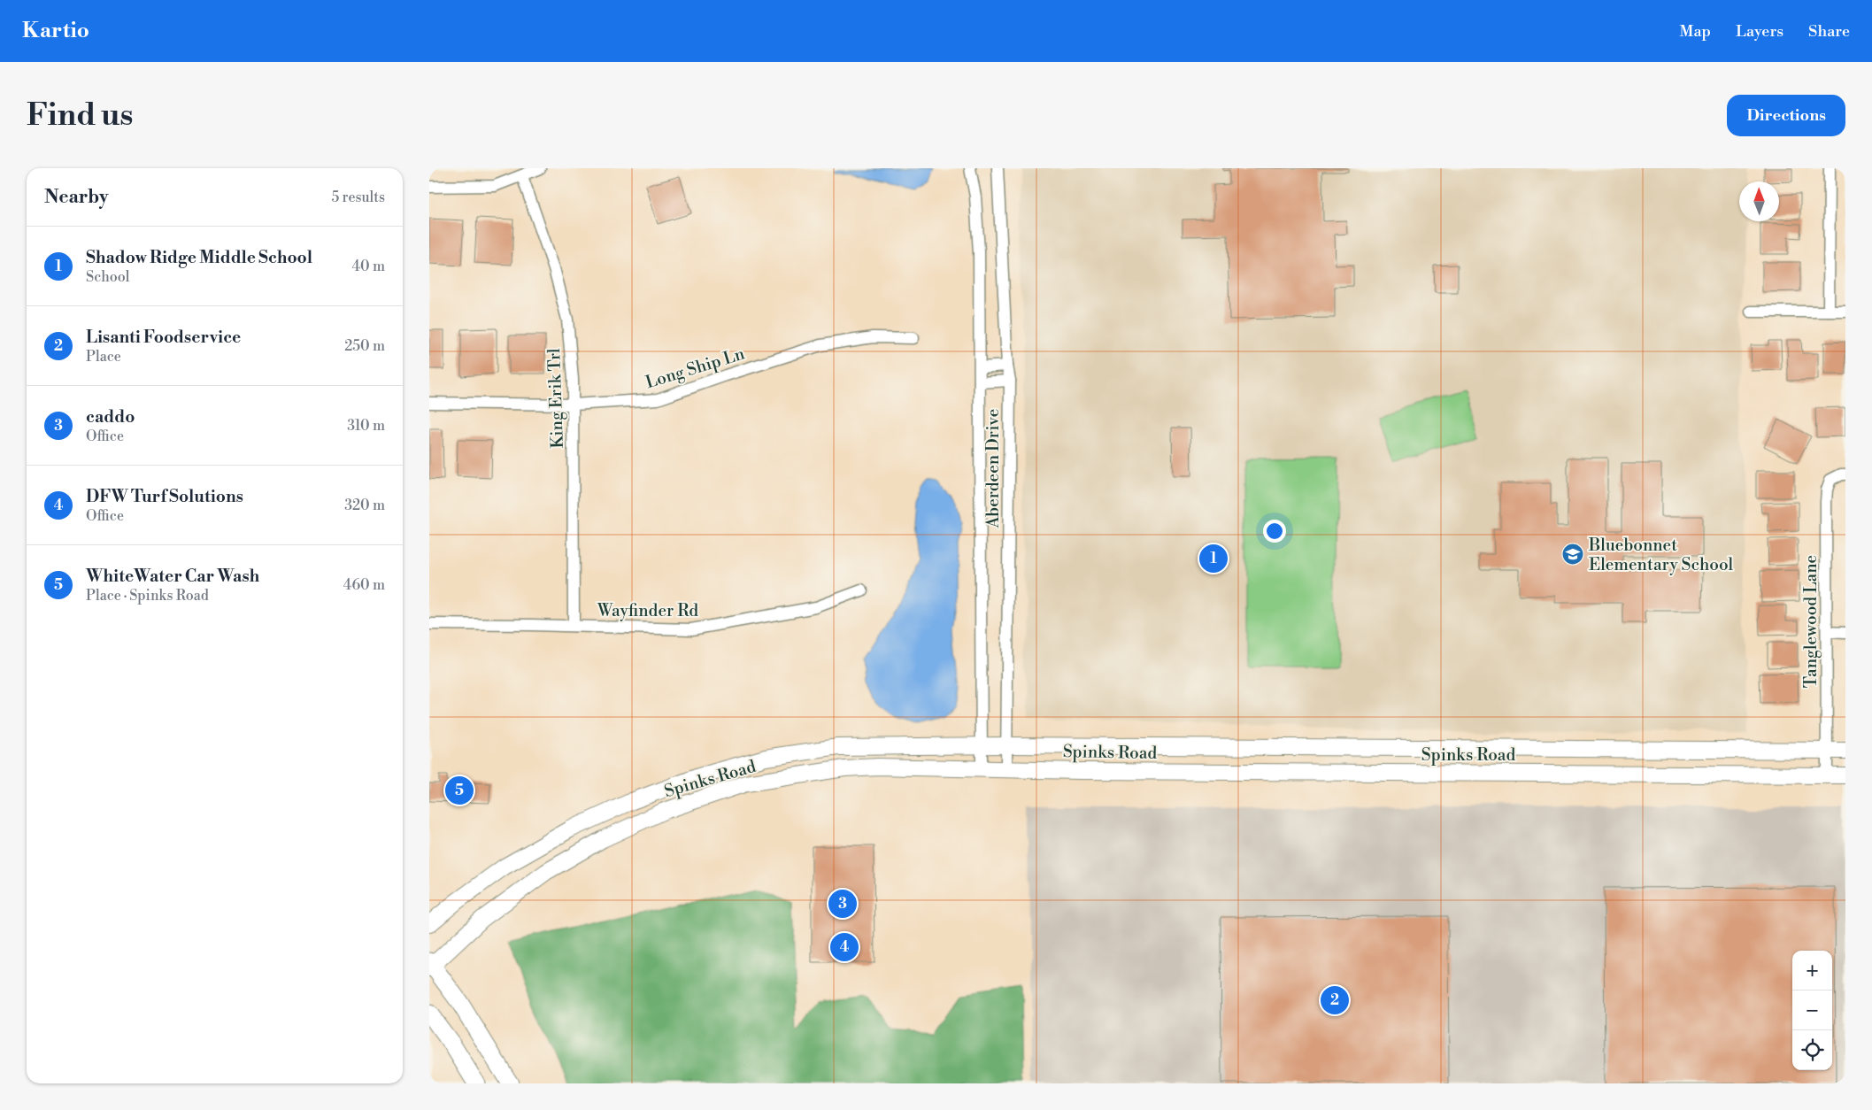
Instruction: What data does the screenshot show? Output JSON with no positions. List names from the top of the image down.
{
  "streets": {
    "main road": ["Spinks Road"],
    "street": [
      "Long Ship Ln",
      "King Erik Trl",
      "Aberdeen Drive",
      "Wayfinder Rd",
      "Tanglewood Lane"
    ]
  },
  "crossings": [
    ["Long Ship Ln", "King Erik Trl"],
    ["King Erik Trl", "Wayfinder Rd"],
    ["Aberdeen Drive", "Spinks Road"],
    ["Tanglewood Lane", "Spinks Road"]
  ],
  "places": {
    "school or university": ["Bluebonnet Elementary School"]
  },
  "north": "top",
  "page": {
    "header": "Kartio",
    "nav": ["Map", "Layers", "Share"],
    "buttons": "Directions",
    "title": "Find us",
    "heading": ["Nearby", "5 results"],
    "list": [
      {
        "mark": "1",
        "name": "Shadow Ridge Middle School",
        "note": "School",
        "value": "40 m"
      },
      {
        "mark": "2",
        "name": "Lisanti Foodservice",
        "note": "Place",
        "value": "250 m"
      },
      {
        "mark": "3",
        "name": "caddo",
        "note": "Office",
        "value": "310 m"
      },
      {
        "mark": "4",
        "name": "DFW Turf Solutions",
        "note": "Office",
        "value": "320 m"
      },
      {
        "mark": "5",
        "name": "WhiteWater Car Wash",
        "note": "Place · Spinks Road",
        "value": "460 m"
      }
    ],
    "pins": [
      "1",
      "5",
      "3",
      "4",
      "2"
    ],
    "map_buttons": ["+", "−"]
  }
}
